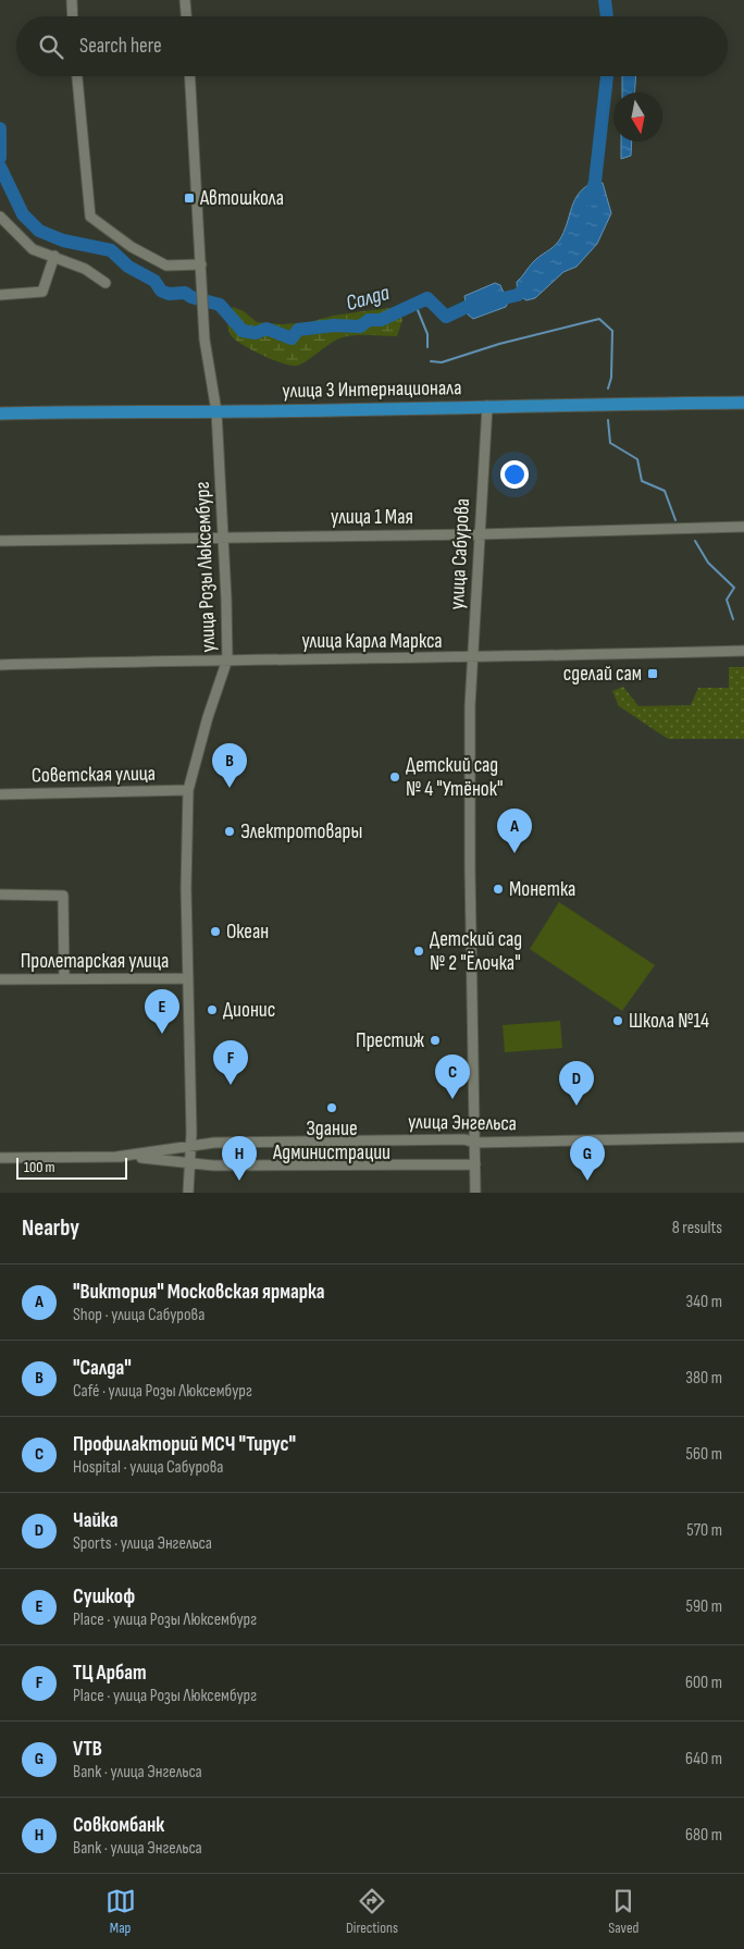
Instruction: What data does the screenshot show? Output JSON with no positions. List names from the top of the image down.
{
  "streets": {
    "main road": ["улица 3 Интернационала"],
    "street": [
      "улица 1 Мая",
      "улица Сабурова",
      "улица Розы Люксембург",
      "улица Карла Маркса",
      "Советская улица",
      "Пролетарская улица",
      "улица Энгельса"
    ]
  },
  "crossings": [
    ["улица 3 Интернационала", "улица Сабурова"],
    ["улица 3 Интернационала", "улица Розы Люксембург"],
    ["улица 1 Мая", "улица Сабурова"],
    ["улица 1 Мая", "улица Розы Люксембург"],
    ["улица Сабурова", "улица Карла Маркса"],
    ["улица Сабурова", "улица Энгельса"],
    ["улица Розы Люксембург", "улица Карла Маркса"],
    ["улица Розы Люксембург", "Советская улица"],
    ["улица Розы Люксембург", "Пролетарская улица"],
    ["улица Розы Люксембург", "улица Энгельса"]
  ],
  "water": ["Салда"],
  "places": {
    "transit": ["Автошкола", "сделай сам"],
    "other": [
      "Детский сад № 4 \"Утёнок\"",
      "Электротовары",
      "Монетка",
      "Океан",
      "Детский сад № 2 \"Ёлочка\"",
      "Дионис",
      "Школа №14",
      "Престиж",
      "Здание Администрации"
    ]
  },
  "scale_bar": "100 m",
  "north": "bottom",
  "page": {
    "search": "Search here",
    "pins": [
      "B",
      "A",
      "E",
      "F",
      "C",
      "D",
      "G",
      "H"
    ],
    "scale": "100 m",
    "heading": ["Nearby", "8 results"],
    "list": [
      {
        "mark": "A",
        "name": "\"Виктория\" Московская ярмарка",
        "note": "Shop · улица Сабурова",
        "value": "340 m"
      },
      {
        "mark": "B",
        "name": "\"Салда\"",
        "note": "Café · улица Розы Люксембург",
        "value": "380 m"
      },
      {
        "mark": "C",
        "name": "Профилакторий МСЧ \"Тирус\"",
        "note": "Hospital · улица Сабурова",
        "value": "560 m"
      },
      {
        "mark": "D",
        "name": "Чайка",
        "note": "Sports · улица Энгельса",
        "value": "570 m"
      },
      {
        "mark": "E",
        "name": "Сушкоф",
        "note": "Place · улица Розы Люксембург",
        "value": "590 m"
      },
      {
        "mark": "F",
        "name": "ТЦ Арбат",
        "note": "Place · улица Розы Люксембург",
        "value": "600 m"
      },
      {
        "mark": "G",
        "name": "VTB",
        "note": "Bank · улица Энгельса",
        "value": "640 m"
      },
      {
        "mark": "H",
        "name": "Совкомбанк",
        "note": "Bank · улица Энгельса",
        "value": "680 m"
      }
    ],
    "nav": ["Map", "Directions", "Saved"]
  }
}
